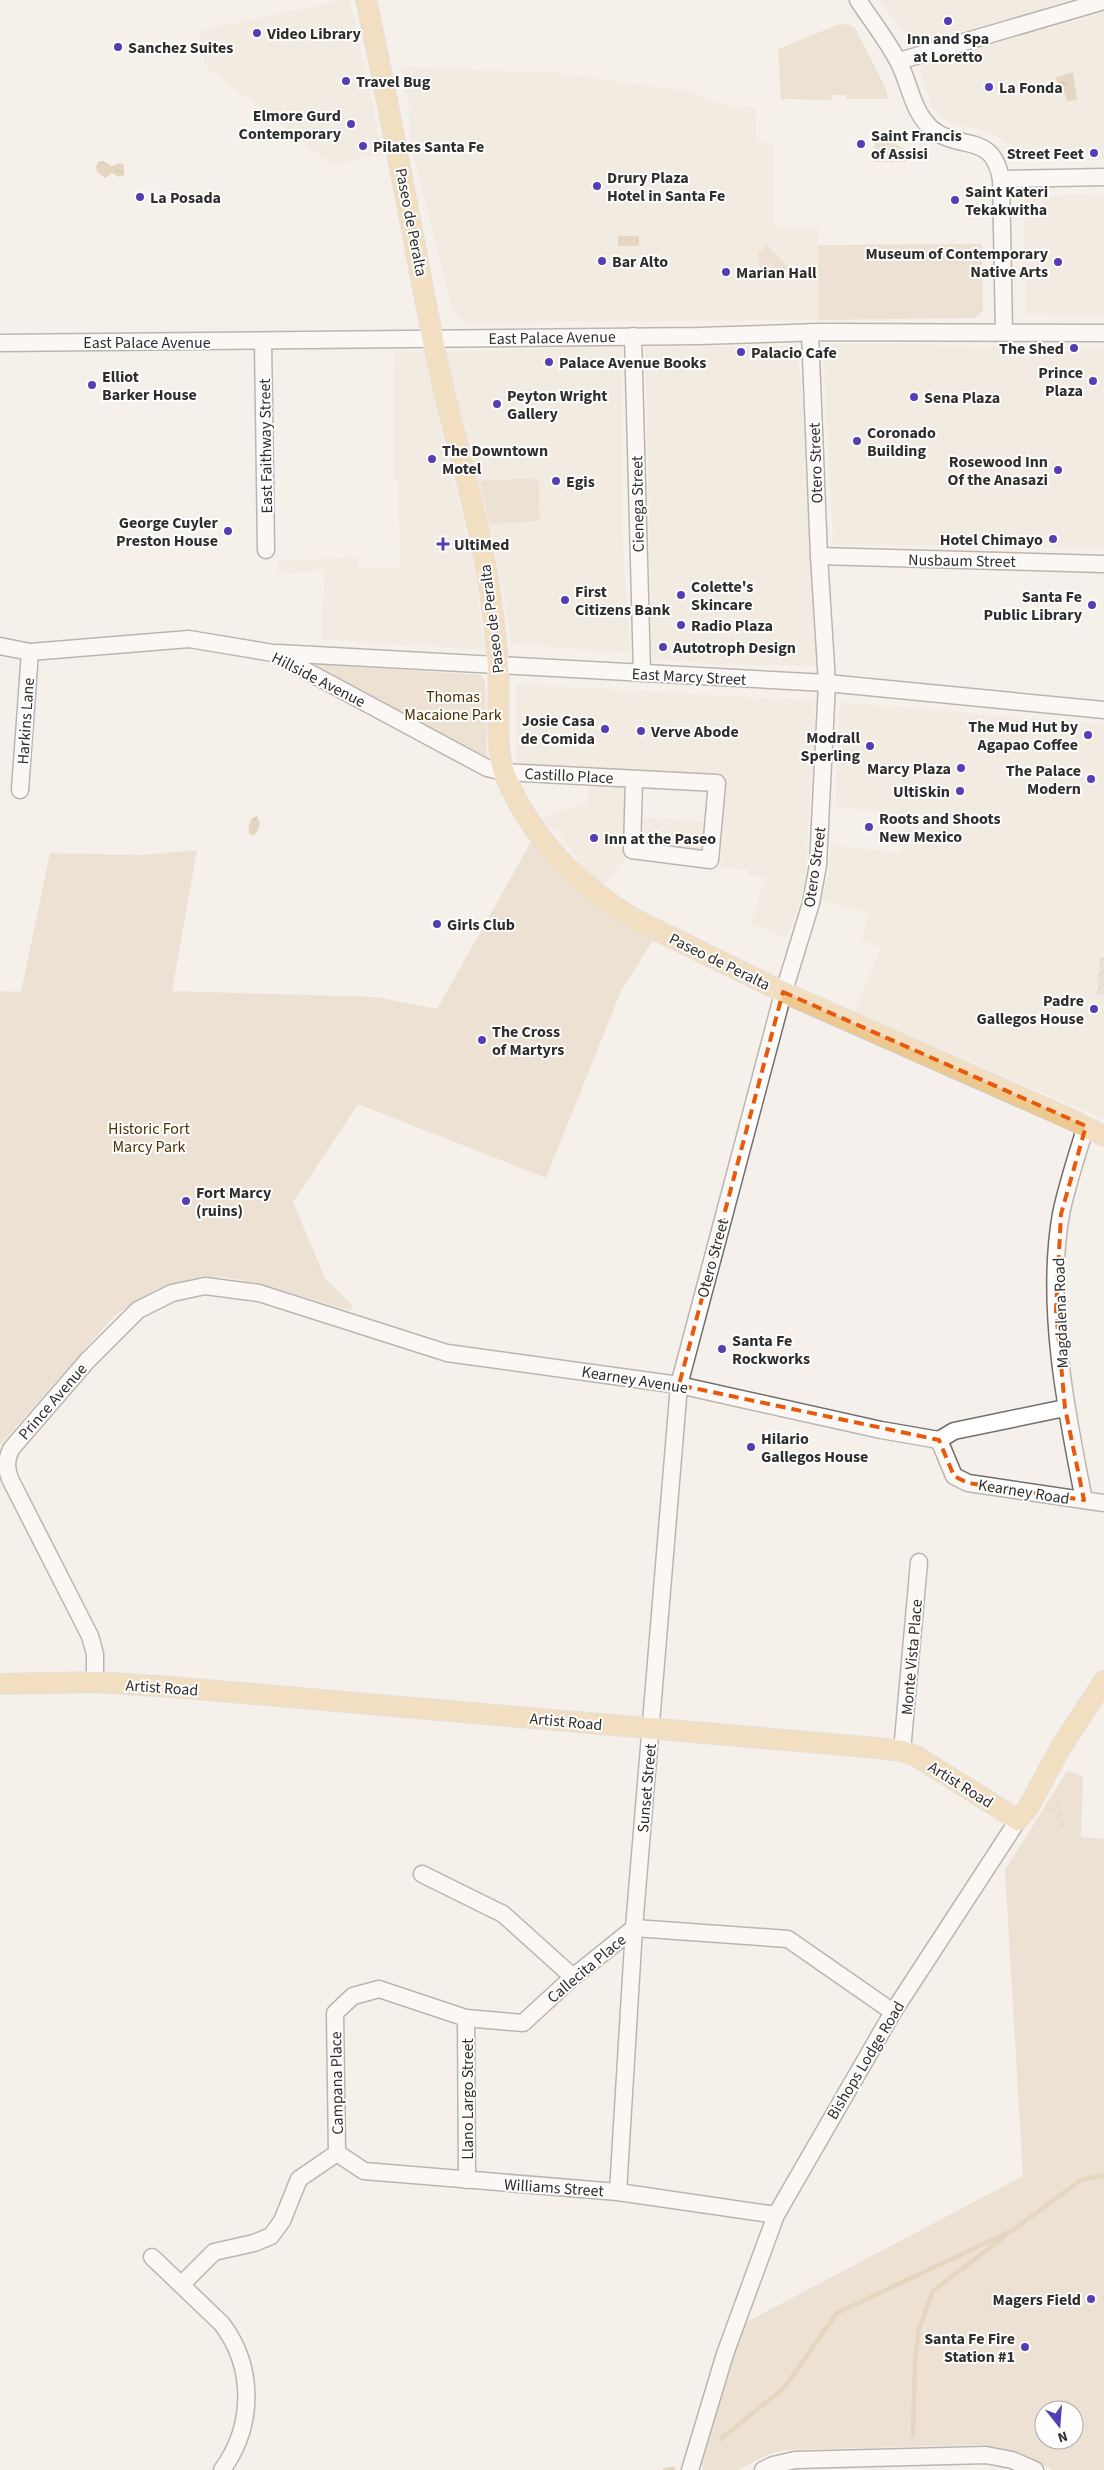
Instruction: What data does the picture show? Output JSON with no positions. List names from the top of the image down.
{
  "streets": {
    "main road": ["Paseo de Peralta", "Artist Road", "Bishops Lodge Road"],
    "street": [
      "East Palace Avenue",
      "East Faithway Street",
      "Otero Street",
      "Cienega Street",
      "Nusbaum Street",
      "East Marcy Street",
      "Hillside Avenue",
      "Harkins Lane",
      "Castillo Place",
      "Magdalena Road",
      "Kearney Avenue",
      "Prince Avenue",
      "Kearney Road",
      "Monte Vista Place",
      "Sunset Street",
      "Callecita Place",
      "Campana Place",
      "Llano Largo Street",
      "Williams Street"
    ]
  },
  "crossings": [
    ["Paseo de Peralta", "East Palace Avenue"],
    ["Paseo de Peralta", "Otero Street"],
    ["Paseo de Peralta", "East Marcy Street"],
    ["Paseo de Peralta", "Hillside Avenue"],
    ["Paseo de Peralta", "Castillo Place"],
    ["Paseo de Peralta", "Magdalena Road"],
    ["East Palace Avenue", "East Faithway Street"],
    ["East Palace Avenue", "Otero Street"],
    ["East Palace Avenue", "Cienega Street"],
    ["Otero Street", "Nusbaum Street"],
    ["Otero Street", "East Marcy Street"],
    ["Otero Street", "Kearney Avenue"],
    ["Otero Street", "Sunset Street"],
    ["Cienega Street", "East Marcy Street"],
    ["East Marcy Street", "Hillside Avenue"],
    ["Hillside Avenue", "Harkins Lane"],
    ["Hillside Avenue", "Castillo Place"],
    ["Magdalena Road", "Kearney Road"],
    ["Kearney Avenue", "Prince Avenue"],
    ["Kearney Avenue", "Kearney Road"],
    ["Kearney Avenue", "Sunset Street"],
    ["Prince Avenue", "Artist Road"],
    ["Monte Vista Place", "Artist Road"],
    ["Artist Road", "Sunset Street"],
    ["Artist Road", "Bishops Lodge Road"],
    ["Sunset Street", "Callecita Place"],
    ["Sunset Street", "Williams Street"],
    ["Callecita Place", "Bishops Lodge Road"],
    ["Callecita Place", "Campana Place"],
    ["Callecita Place", "Llano Largo Street"],
    ["Bishops Lodge Road", "Williams Street"],
    ["Campana Place", "Williams Street"],
    ["Llano Largo Street", "Williams Street"]
  ],
  "parks": ["Thomas Macaione Park", "Historic Fort Marcy Park"],
  "places": {
    "other": [
      "Inn and Spa at Loretto",
      "Video Library",
      "Sanchez Suites",
      "Travel Bug",
      "La Fonda",
      "Elmore Gurd Contemporary",
      "Saint Francis of Assisi",
      "Pilates Santa Fe",
      "Street Feet",
      "Drury Plaza Hotel in Santa Fe",
      "La Posada",
      "Saint Kateri Tekakwitha",
      "Bar Alto",
      "Museum of Contemporary Native Arts",
      "Marian Hall",
      "The Shed",
      "Palacio Cafe",
      "Palace Avenue Books",
      "Prince Plaza",
      "Elliot Barker House",
      "Sena Plaza",
      "Peyton Wright Gallery",
      "Coronado Building",
      "The Downtown Motel",
      "Rosewood Inn Of the Anasazi",
      "Egis",
      "George Cuyler Preston House",
      "Hotel Chimayo",
      "Colette's Skincare",
      "First Citizens Bank",
      "Santa Fe Public Library",
      "Radio Plaza",
      "Autotroph Design",
      "Josie Casa de Comida",
      "Verve Abode",
      "The Mud Hut by Agapao Coffee",
      "Modrall Sperling",
      "Marcy Plaza",
      "The Palace Modern",
      "UltiSkin",
      "Roots and Shoots New Mexico",
      "Inn at the Paseo",
      "Girls Club",
      "Padre Gallegos House",
      "The Cross of Martyrs",
      "Fort Marcy (ruins)",
      "Santa Fe Rockworks",
      "Hilario Gallegos House",
      "Magers Field",
      "Santa Fe Fire Station #1"
    ],
    "health": ["UltiMed"]
  },
  "north": "bottom"
}
